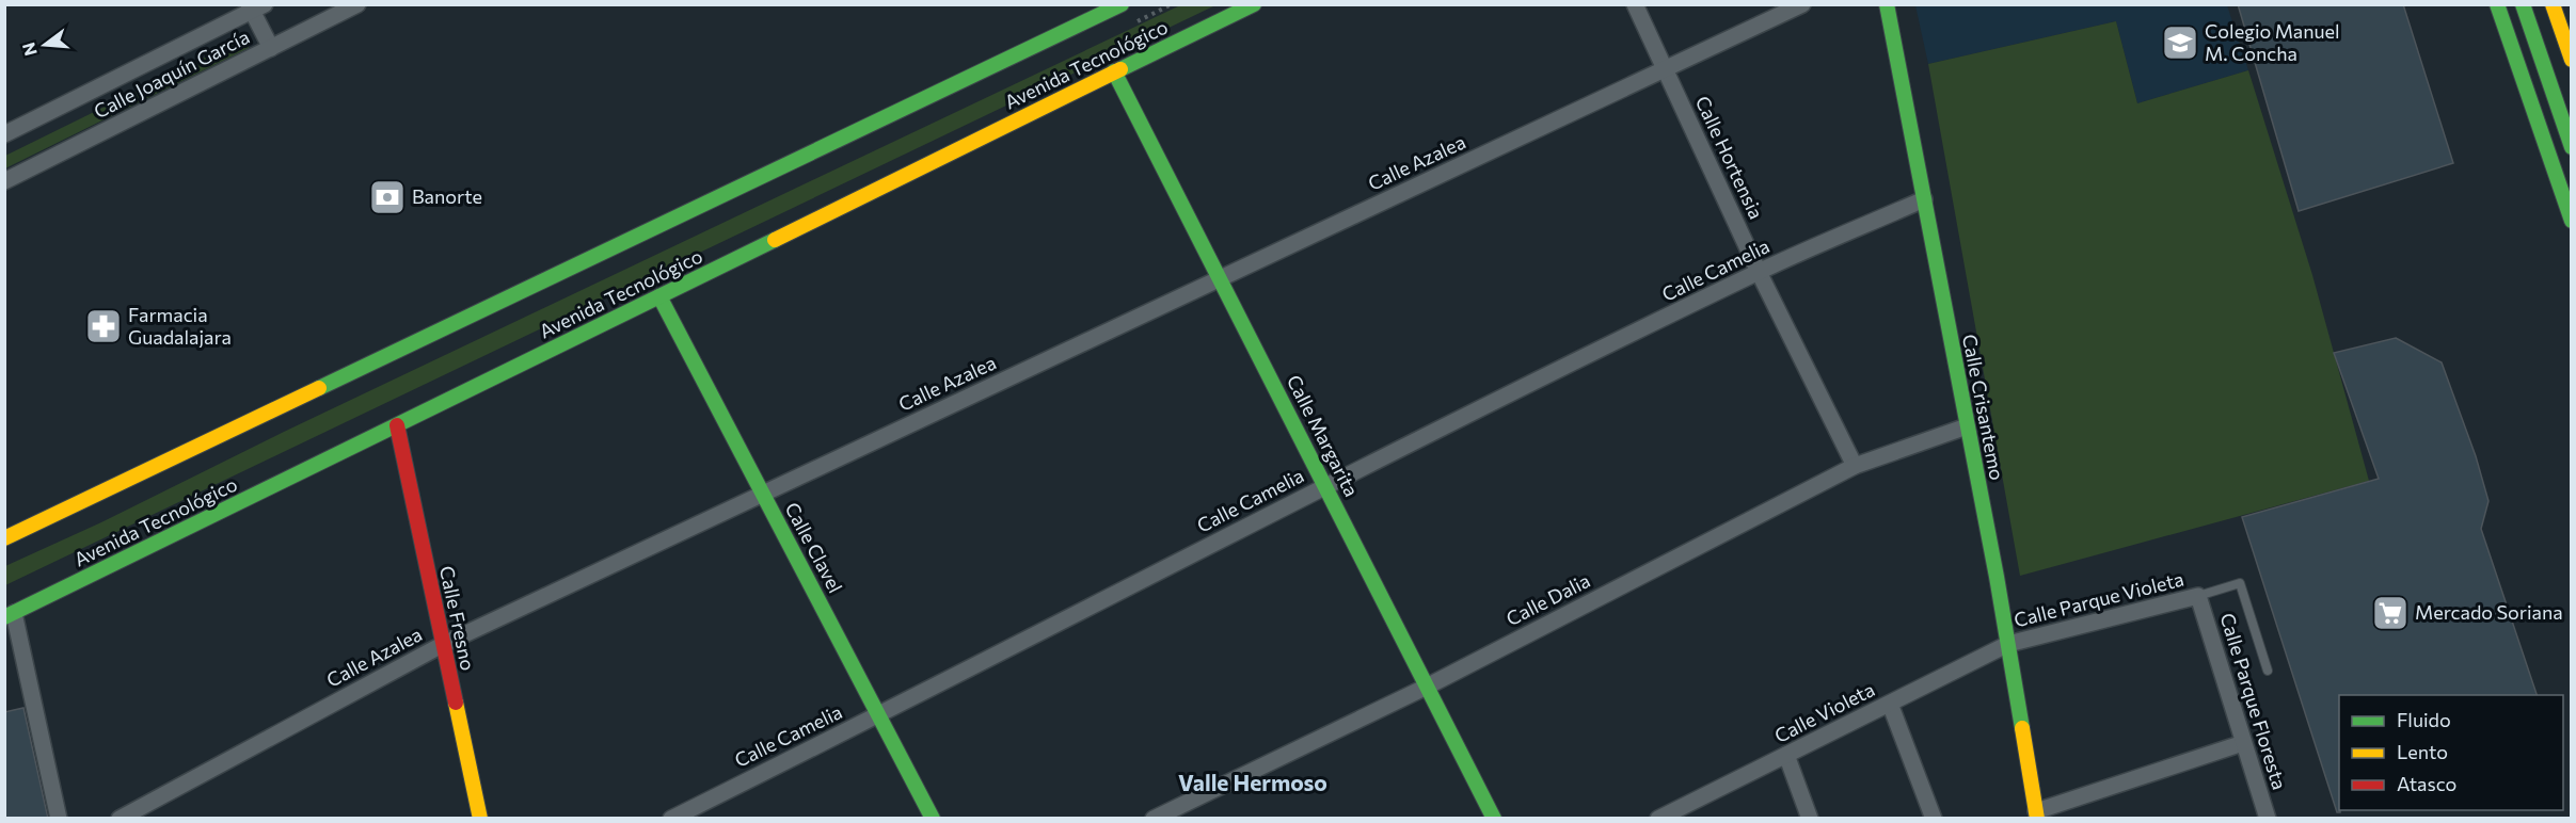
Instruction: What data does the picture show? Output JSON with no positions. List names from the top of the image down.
{
  "streets": {
    "main road": [
      "Avenida Tecnológico",
      "Calle Crisantemo",
      "Calle Margarita",
      "Calle Clavel",
      "Calle Fresno"
    ],
    "street": [
      "Calle Joaquín García",
      "Calle Hortensia",
      "Calle Azalea",
      "Calle Camelia",
      "Calle Dalia",
      "Calle Parque Violeta",
      "Calle Parque Floresta",
      "Calle Violeta"
    ]
  },
  "crossings": [
    ["Avenida Tecnológico", "Calle Margarita"],
    ["Avenida Tecnológico", "Calle Clavel"],
    ["Avenida Tecnológico", "Calle Fresno"],
    ["Calle Hortensia", "Calle Azalea"],
    ["Calle Hortensia", "Calle Camelia"],
    ["Calle Hortensia", "Calle Dalia"],
    ["Calle Azalea", "Calle Margarita"],
    ["Calle Azalea", "Calle Clavel"],
    ["Calle Azalea", "Calle Fresno"],
    ["Calle Camelia", "Calle Crisantemo"],
    ["Calle Camelia", "Calle Margarita"],
    ["Calle Camelia", "Calle Clavel"],
    ["Calle Crisantemo", "Calle Dalia"],
    ["Calle Crisantemo", "Calle Parque Violeta"],
    ["Calle Crisantemo", "Calle Violeta"],
    ["Calle Margarita", "Calle Dalia"],
    ["Calle Parque Violeta", "Calle Parque Floresta"],
    ["Calle Parque Violeta", "Calle Violeta"]
  ],
  "districts": ["Valle Hermoso"],
  "places": {
    "school or university": ["Colegio Manuel M. Concha"],
    "bank": ["Banorte"],
    "pharmacy": ["Farmacia Guadalajara"],
    "supermarket": ["Mercado Soriana"]
  },
  "legend": ["Fluido", "Lento", "Atasco"],
  "north": "left"
}
